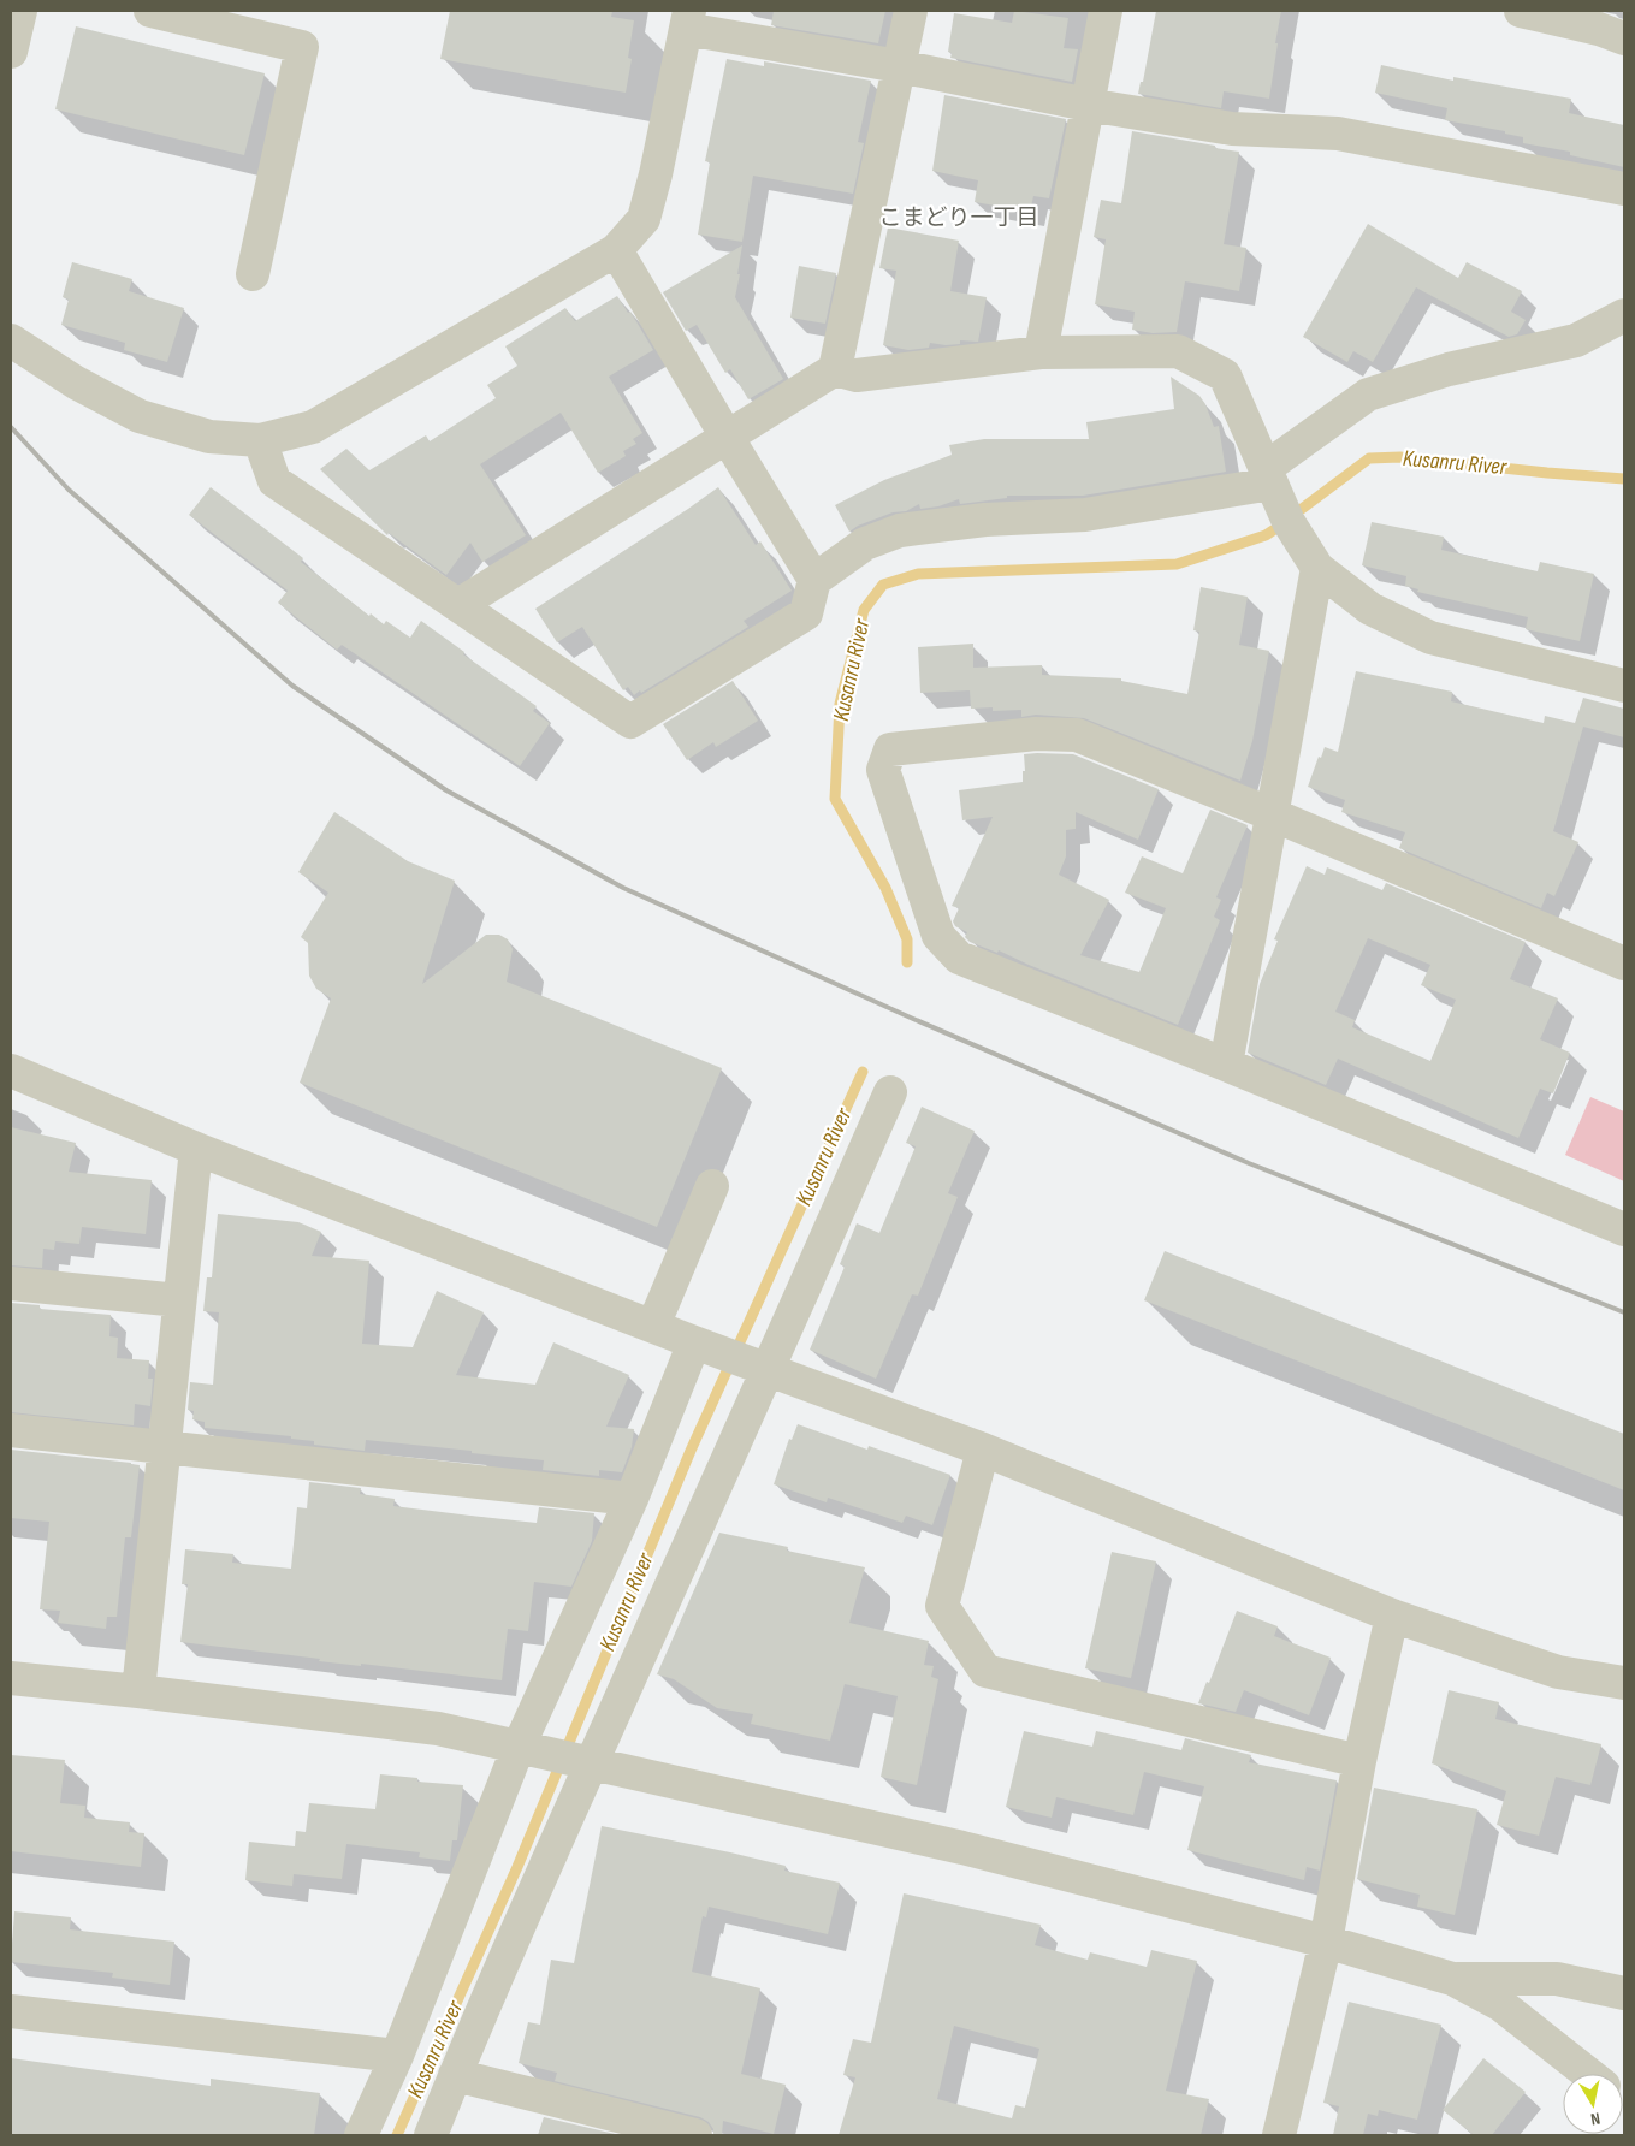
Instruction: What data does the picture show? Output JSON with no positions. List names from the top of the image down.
{
  "districts": ["こまどり一丁目"],
  "water": ["Kusanru River"],
  "north": "bottom"
}
